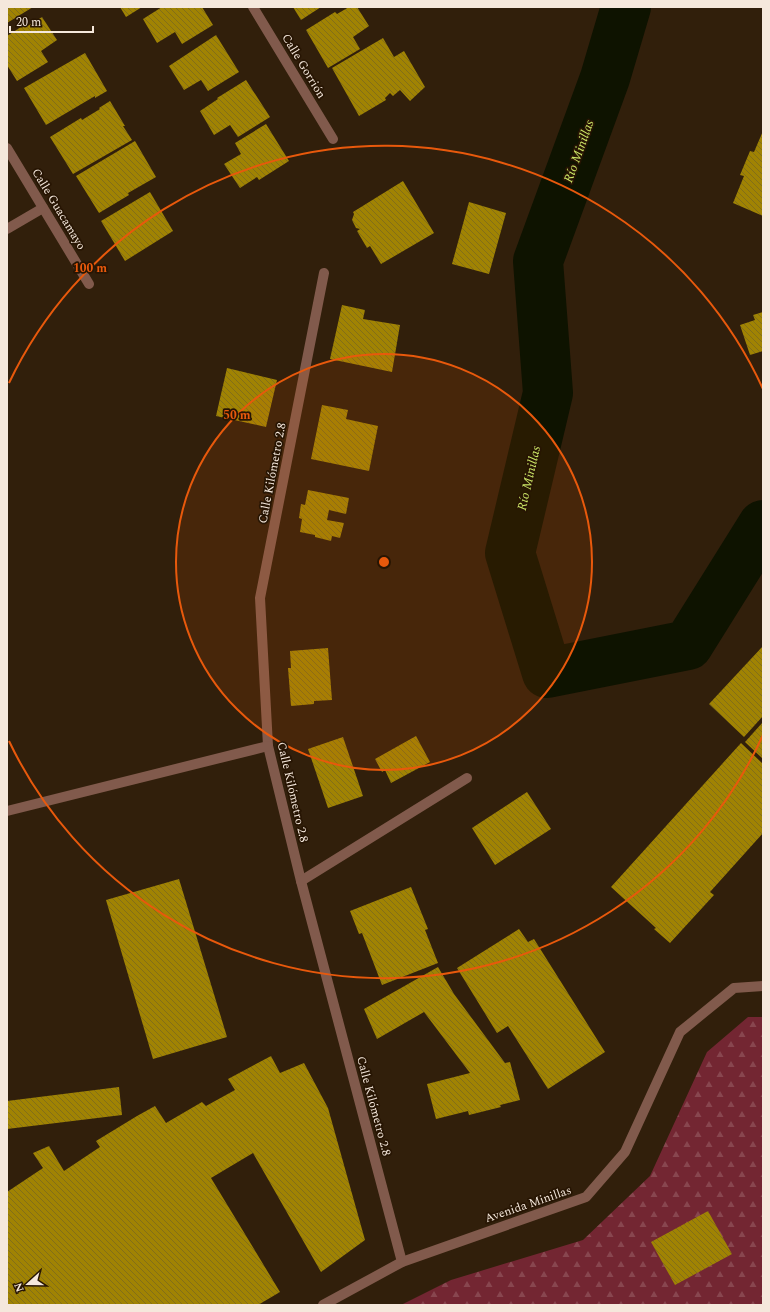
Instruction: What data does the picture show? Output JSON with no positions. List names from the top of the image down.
{
  "streets": {
    "street": [
      "Calle Gorrión",
      "Calle Guacamayo",
      "Calle Kilómetro 2.8",
      "Avenida Minillas"
    ]
  },
  "crossings": [
    ["Calle Kilómetro 2.8", "Avenida Minillas"]
  ],
  "water": ["Río Minillas"],
  "scale_bar": "20 m",
  "north": "left",
  "rings": ["100 m", "50 m"]
}
